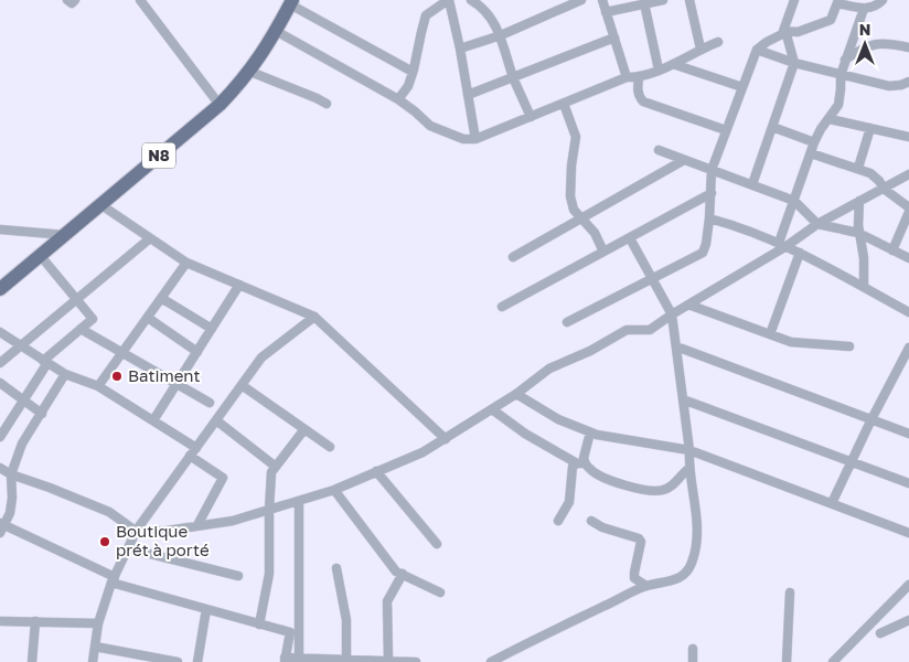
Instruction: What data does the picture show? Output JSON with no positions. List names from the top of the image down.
{
  "streets": {
    "main road": ["N8"]
  },
  "places": ["Batiment", "Boutique prét à porté"],
  "north": "top"
}
